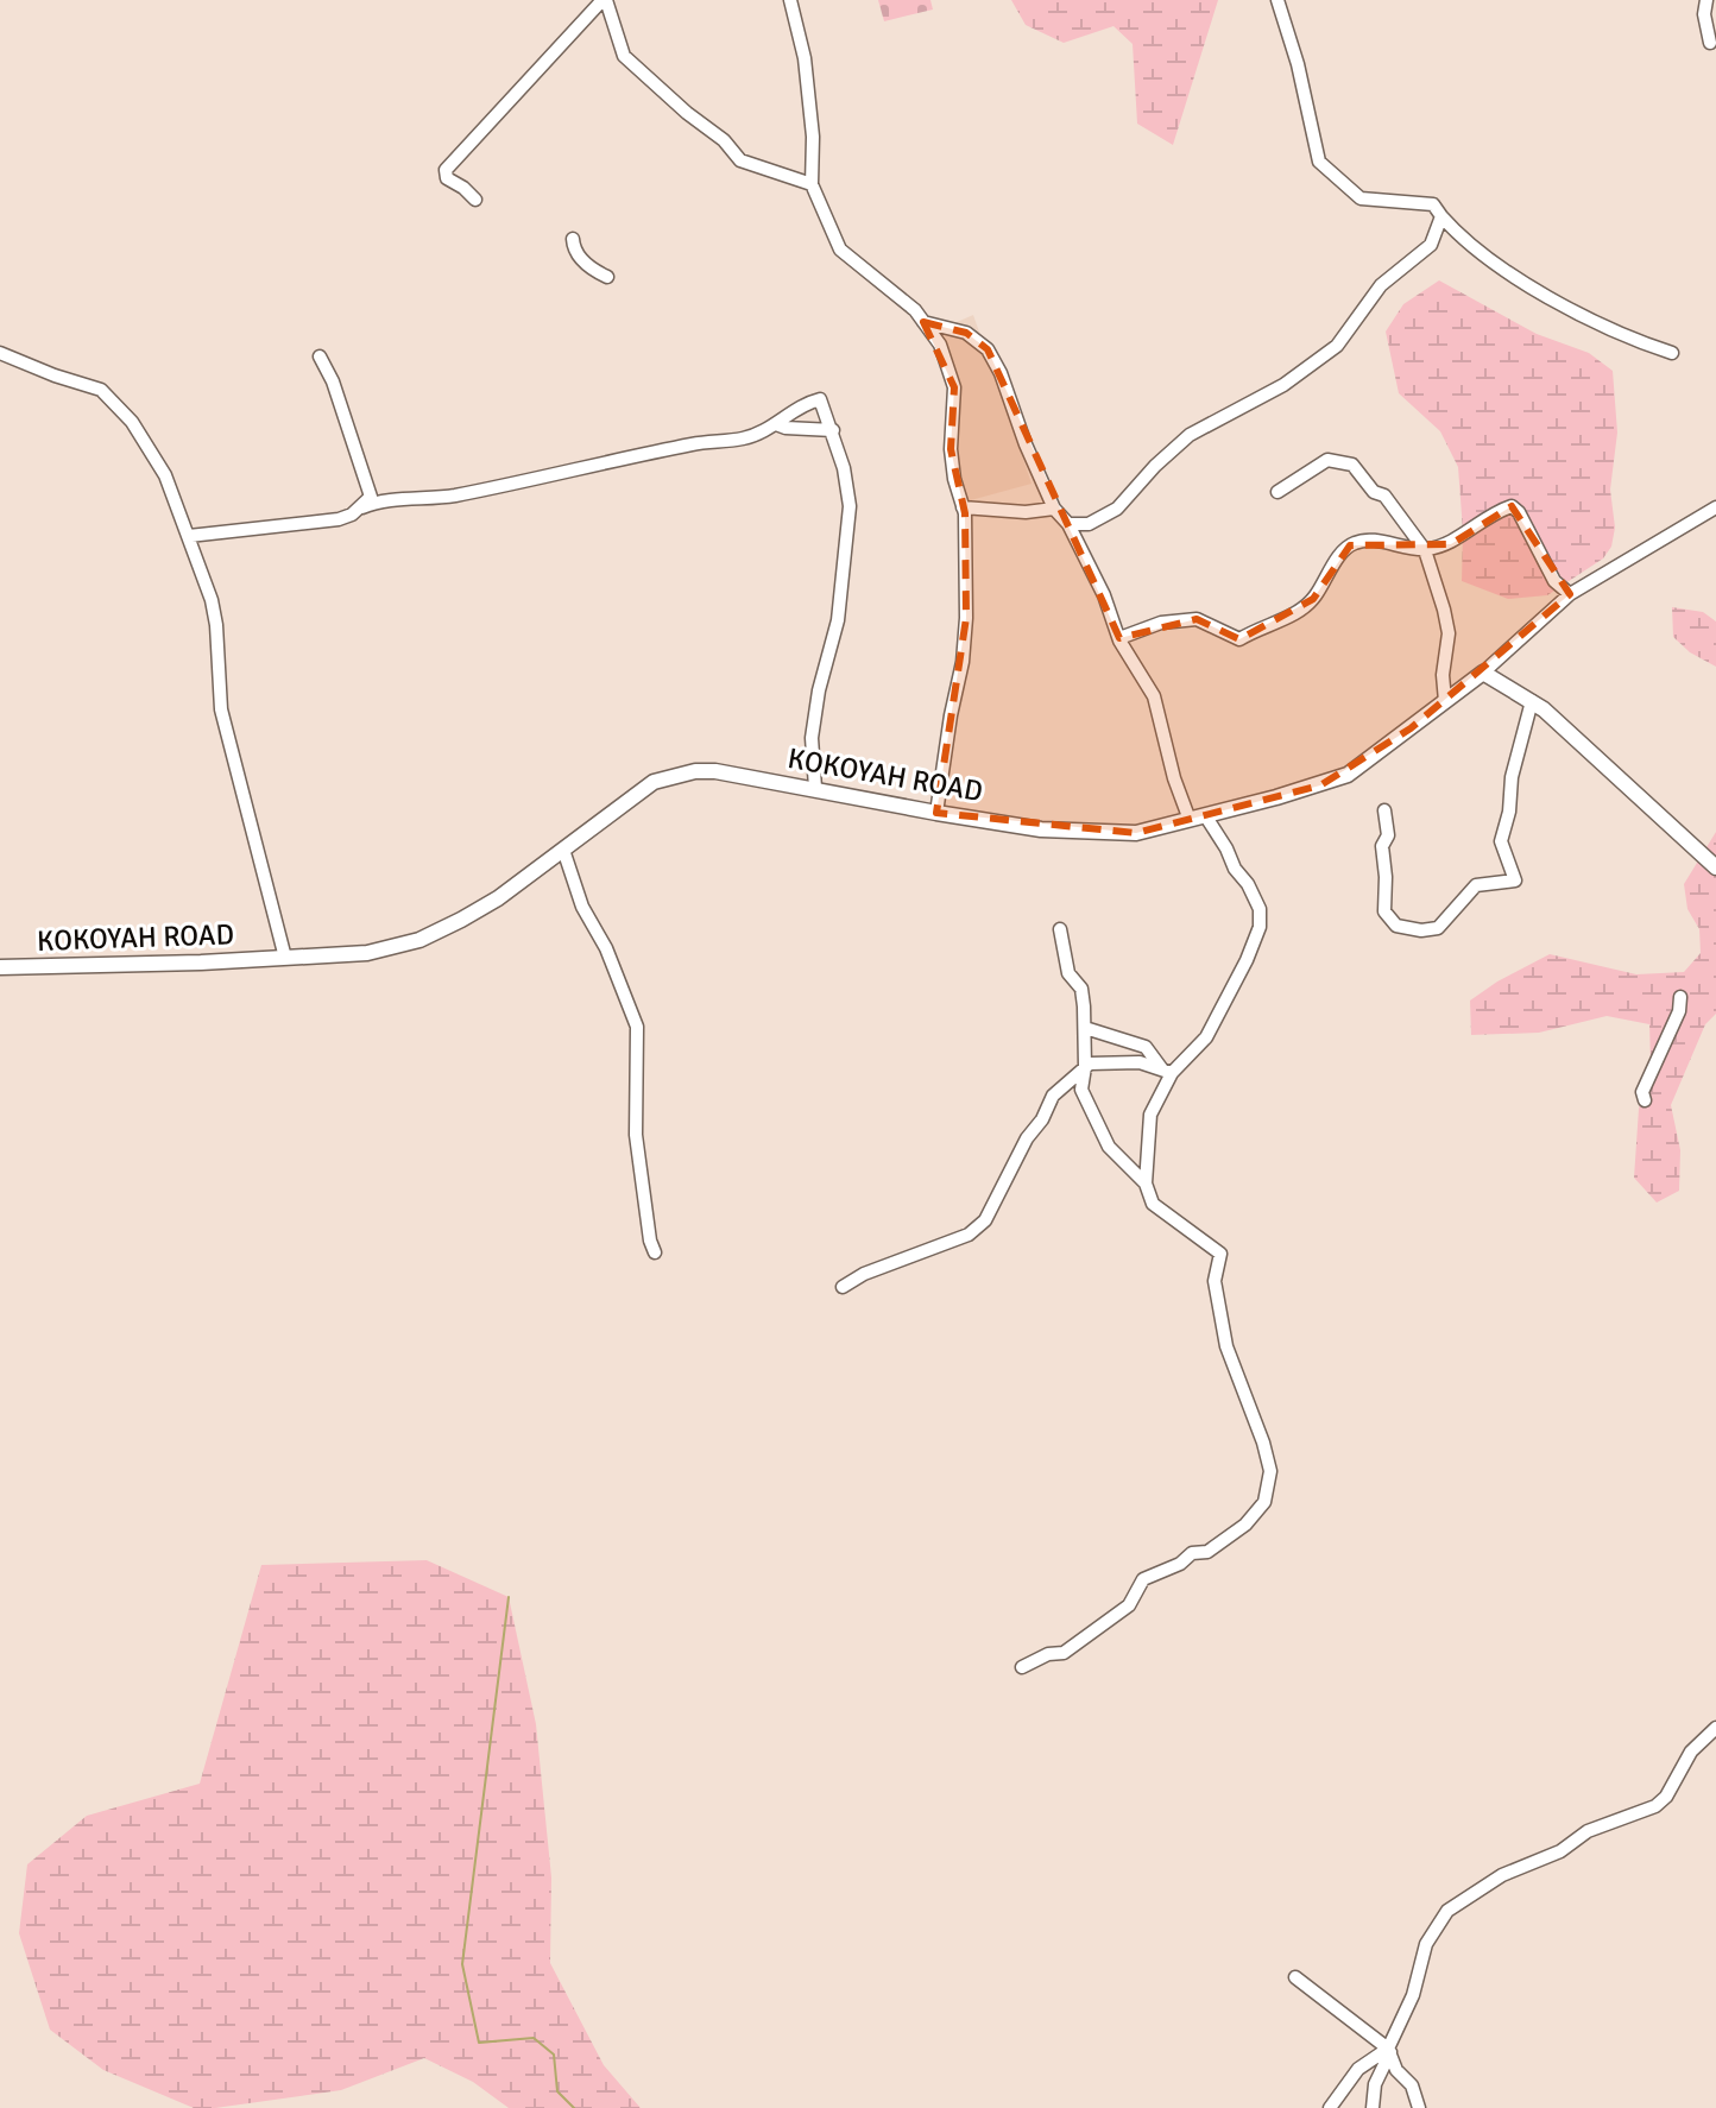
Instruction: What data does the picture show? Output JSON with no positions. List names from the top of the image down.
{
  "streets": {
    "main road": ["KOKOYAH ROAD"]
  }
}
